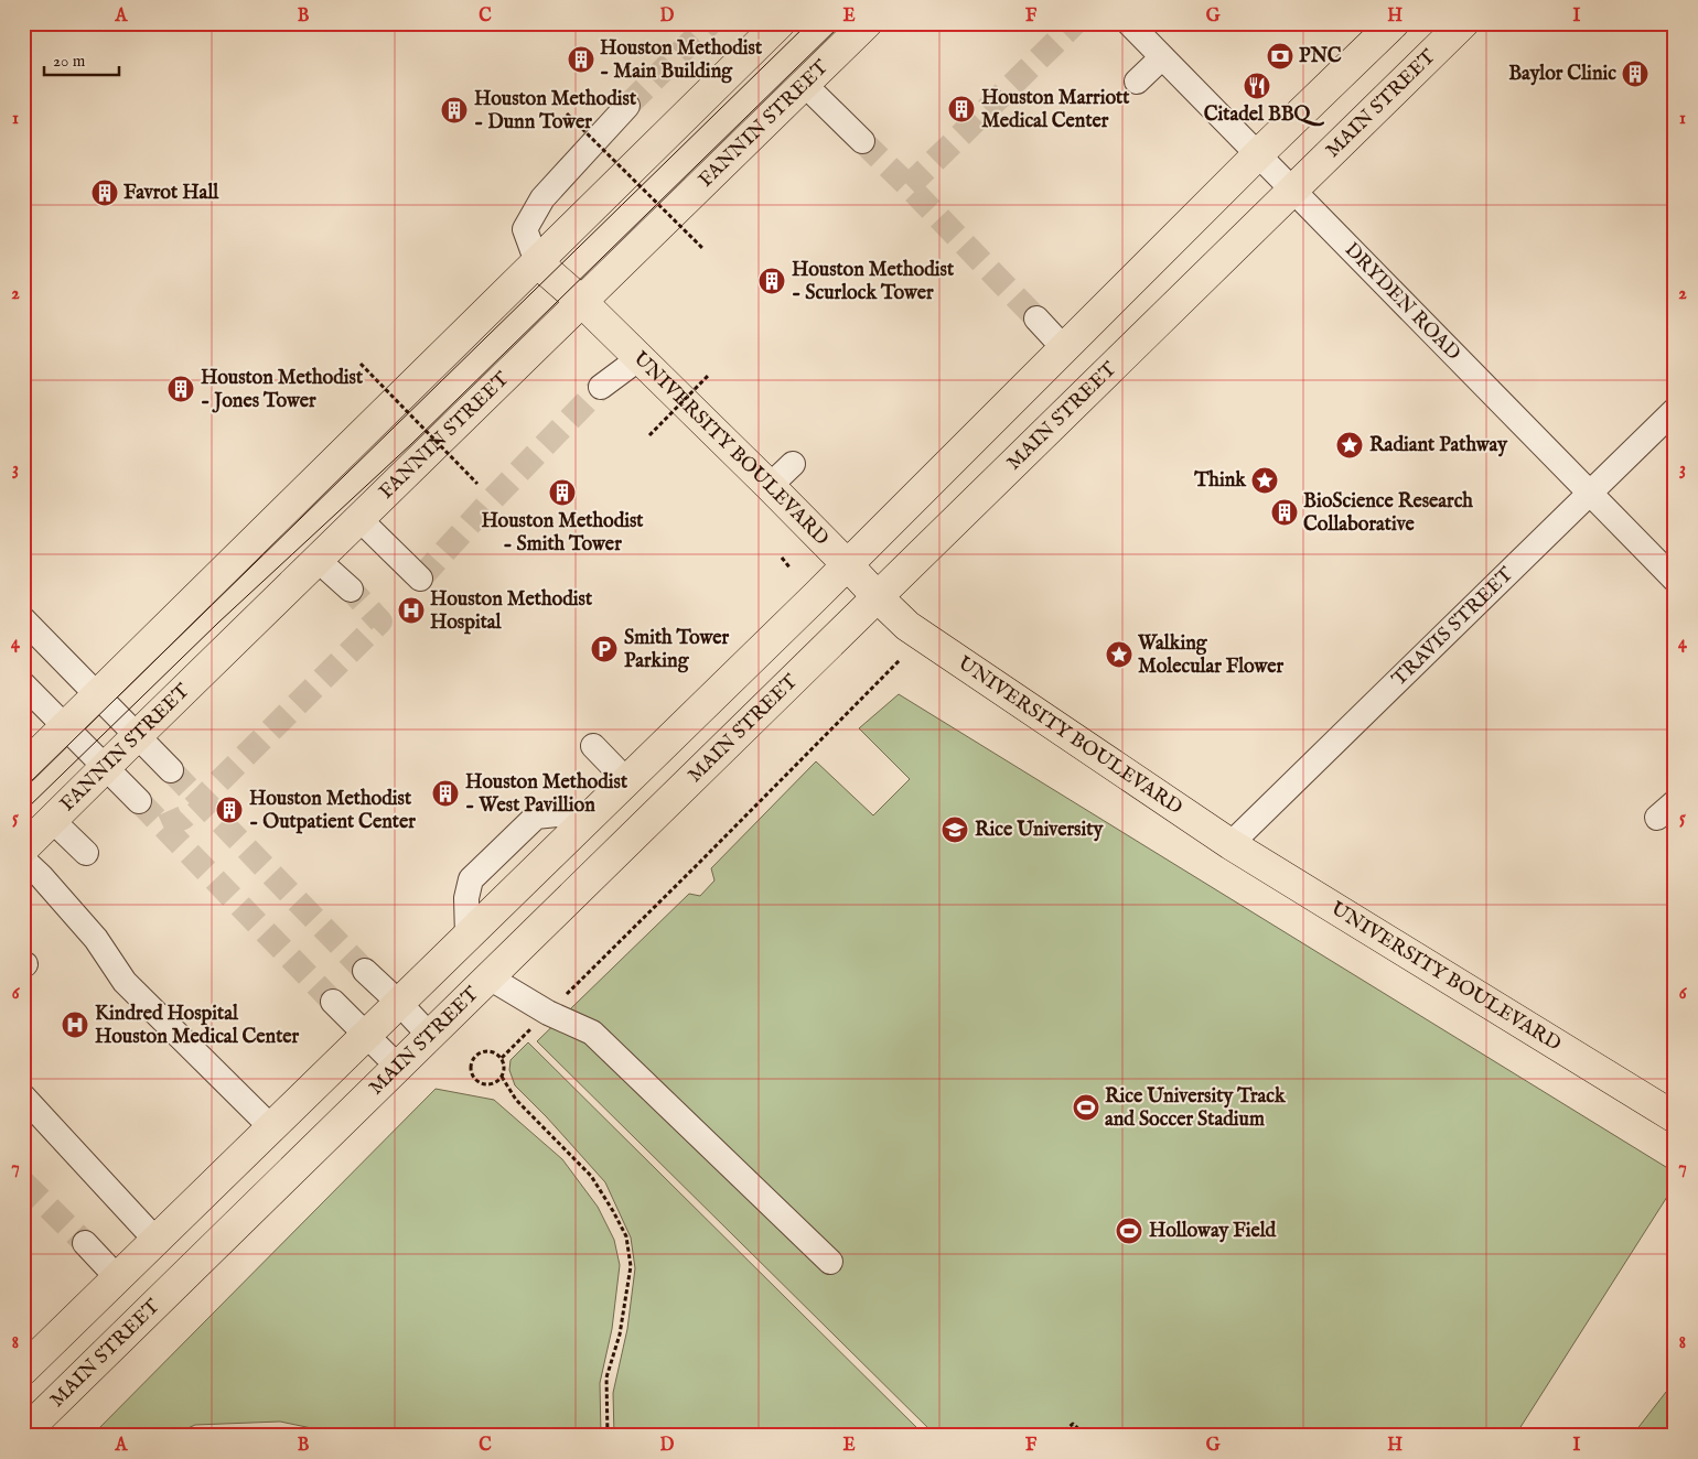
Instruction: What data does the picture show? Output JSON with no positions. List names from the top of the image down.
{
  "streets": {
    "main road": ["MAIN STREET", "FANNIN STREET", "UNIVERSITY BOULEVARD"],
    "street": ["DRYDEN ROAD", "TRAVIS STREET"]
  },
  "crossings": [
    ["MAIN STREET", "DRYDEN ROAD"],
    ["MAIN STREET", "UNIVERSITY BOULEVARD"],
    ["FANNIN STREET", "UNIVERSITY BOULEVARD"],
    ["DRYDEN ROAD", "TRAVIS STREET"],
    ["UNIVERSITY BOULEVARD", "TRAVIS STREET"]
  ],
  "places": {
    "bank": ["PNC"],
    "building": [
      "Houston Methodist - Main Building",
      "Baylor Clinic",
      "Houston Marriott Medical Center",
      "Houston Methodist - Dunn Tower",
      "Favrot Hall",
      "Houston Methodist - Scurlock Tower",
      "Houston Methodist - Jones Tower",
      "Houston Methodist - Smith Tower",
      "BioScience Research Collaborative",
      "Houston Methodist - West Pavillion",
      "Houston Methodist - Outpatient Center"
    ],
    "restaurant": ["Citadel BBQ"],
    "place": ["Radiant Pathway", "Think", "Walking Molecular Flower"],
    "hospital": ["Houston Methodist Hospital", "Kindred Hospital Houston Medical Center"],
    "parking": ["Smith Tower Parking"],
    "school or university": ["Rice University"],
    "sports": ["Rice University Track and Soccer Stadium", "Holloway Field"]
  },
  "scale_bar": "20 m",
  "grid": {
    "columns": [
      "A",
      "B",
      "C",
      "D",
      "E",
      "F",
      "G",
      "H",
      "I"
    ],
    "rows": [
      "1",
      "2",
      "3",
      "4",
      "5",
      "6",
      "7",
      "8"
    ]
  }
}
